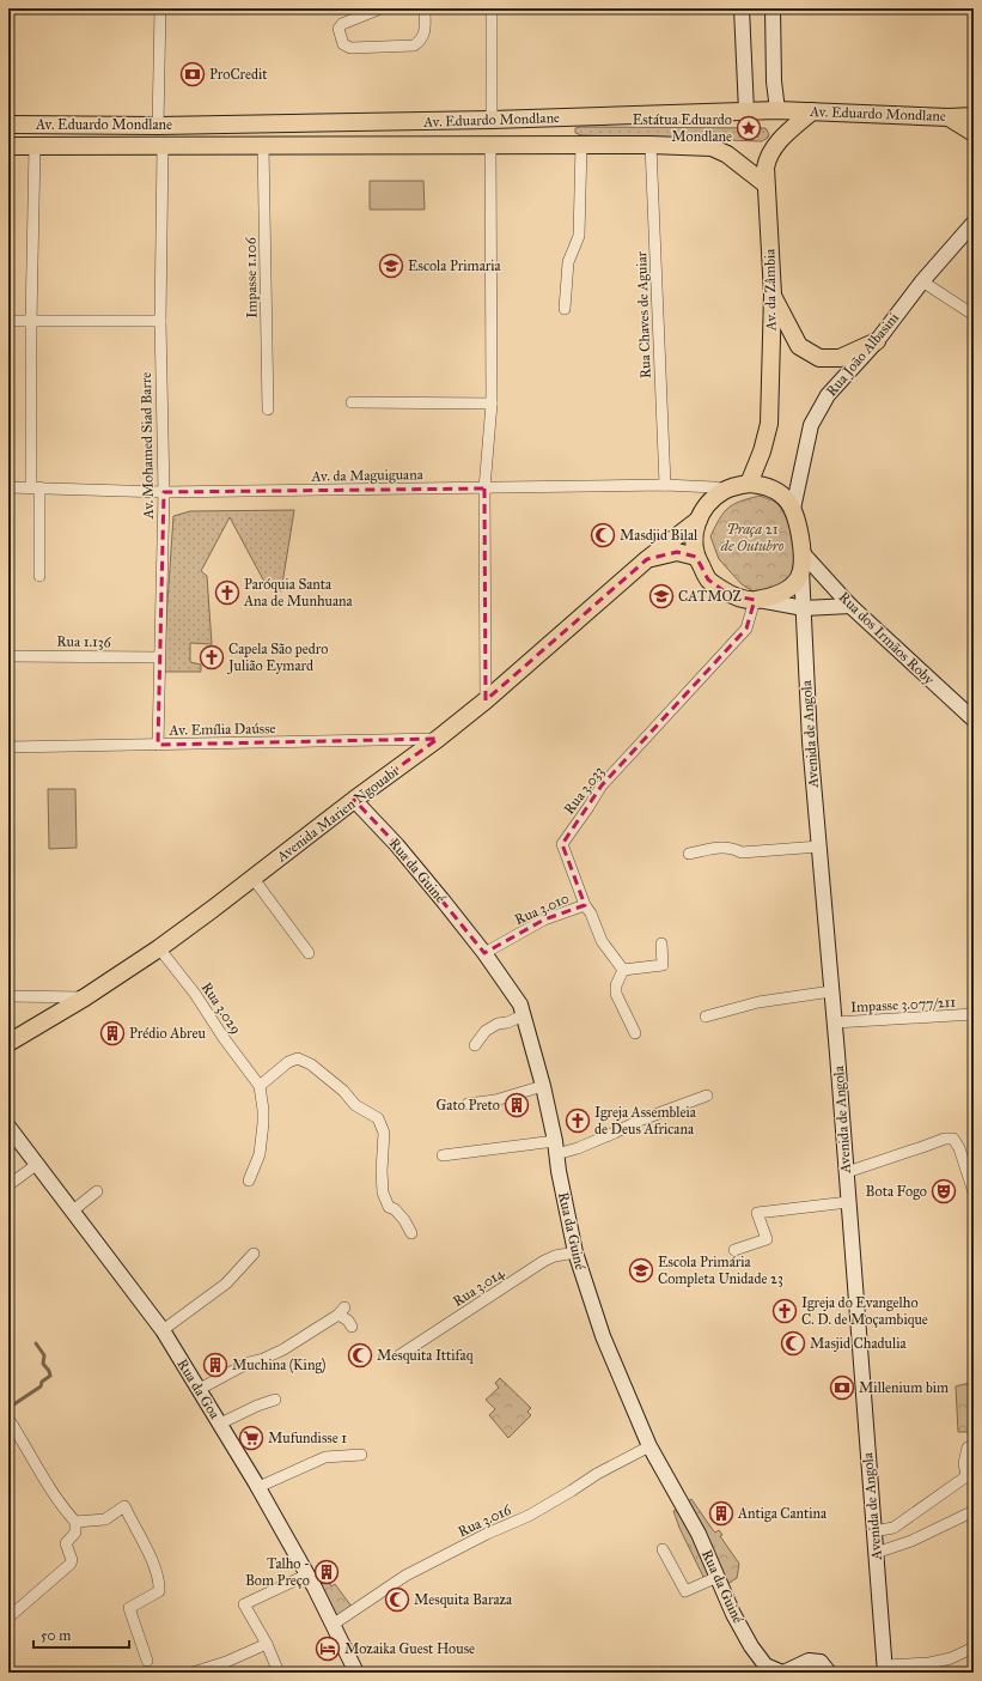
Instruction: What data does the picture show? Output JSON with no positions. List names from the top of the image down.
{
  "streets": {
    "main road": ["Av. Eduardo Mondlane", "Av. da Zâmbia", "Avenida Marien Ngouabi"],
    "street": [
      "Impasse 1.106",
      "Rua Chaves de Aguiar",
      "Rua João Albasini",
      "Av. Mohamed Siad Barre",
      "Av. da Maguiguana",
      "Rua dos Irmãos Roby",
      "Rua 1.136",
      "Av. Emília Daússe",
      "Avenida de Angola",
      "Rua 3.033",
      "Rua da Guiné",
      "Rua 3.010",
      "Impasse 3.077/211",
      "Rua 3.029",
      "Rua 3.014",
      "Rua da Goa",
      "Rua 3.016"
    ]
  },
  "crossings": [
    ["Av. Eduardo Mondlane", "Impasse 1.106"],
    ["Av. Eduardo Mondlane", "Av. da Zâmbia"],
    ["Av. Eduardo Mondlane", "Rua Chaves de Aguiar"],
    ["Av. Eduardo Mondlane", "Av. Mohamed Siad Barre"],
    ["Av. da Zâmbia", "Rua João Albasini"],
    ["Av. da Zâmbia", "Av. da Maguiguana"],
    ["Av. da Zâmbia", "Rua dos Irmãos Roby"],
    ["Av. da Zâmbia", "Avenida de Angola"],
    ["Av. da Zâmbia", "Rua 3.033"],
    ["Av. da Zâmbia", "Avenida Marien Ngouabi"],
    ["Rua Chaves de Aguiar", "Av. da Maguiguana"],
    ["Rua João Albasini", "Av. da Maguiguana"],
    ["Rua João Albasini", "Rua dos Irmãos Roby"],
    ["Rua João Albasini", "Avenida de Angola"],
    ["Rua João Albasini", "Rua 3.033"],
    ["Rua João Albasini", "Avenida Marien Ngouabi"],
    ["Av. Mohamed Siad Barre", "Av. da Maguiguana"],
    ["Av. Mohamed Siad Barre", "Rua 1.136"],
    ["Av. Mohamed Siad Barre", "Av. Emília Daússe"],
    ["Av. da Maguiguana", "Rua dos Irmãos Roby"],
    ["Av. da Maguiguana", "Avenida de Angola"],
    ["Av. da Maguiguana", "Rua 3.033"],
    ["Av. da Maguiguana", "Avenida Marien Ngouabi"],
    ["Rua dos Irmãos Roby", "Avenida de Angola"],
    ["Rua dos Irmãos Roby", "Rua 3.033"],
    ["Rua dos Irmãos Roby", "Avenida Marien Ngouabi"],
    ["Av. Emília Daússe", "Avenida Marien Ngouabi"],
    ["Avenida de Angola", "Rua 3.033"],
    ["Avenida de Angola", "Avenida Marien Ngouabi"],
    ["Avenida de Angola", "Impasse 3.077/211"],
    ["Rua 3.033", "Avenida Marien Ngouabi"],
    ["Rua 3.033", "Rua 3.010"],
    ["Avenida Marien Ngouabi", "Rua da Guiné"],
    ["Avenida Marien Ngouabi", "Rua 3.029"],
    ["Rua da Guiné", "Rua 3.010"],
    ["Rua da Guiné", "Rua 3.014"],
    ["Rua da Guiné", "Rua 3.016"],
    ["Rua da Goa", "Rua 3.016"]
  ],
  "parks": ["Praça 21 de Outubro"],
  "places": {
    "bank": ["ProCredit", "Millenium bim"],
    "place": ["Estátua Eduardo Mondlane"],
    "school or university": ["Escola Primaria", "CATMOZ", "Escola Primária Completa Unidade 23"],
    "mosque": [
      "Masdjid Bilal",
      "Masjid Chadulia",
      "Mesquita Ittifaq",
      "Mesquita Baraza"
    ],
    "church": [
      "Paróquia Santa Ana de Munhuana",
      "Capela São pedro Julião Eymard",
      "Igreja Assembleia de Deus Africana",
      "Igreja do Evangelho C. D. de Moçambique"
    ],
    "building": [
      "Prédio Abreu",
      "Gato Preto",
      "Muchina (King)",
      "Antiga Cantina",
      "Talho - Bom Preço"
    ],
    "theatre": ["Bota Fogo"],
    "supermarket": ["Mufundisse 1"],
    "hotel": ["Mozaika Guest House"]
  },
  "scale_bar": "50 m"
}
